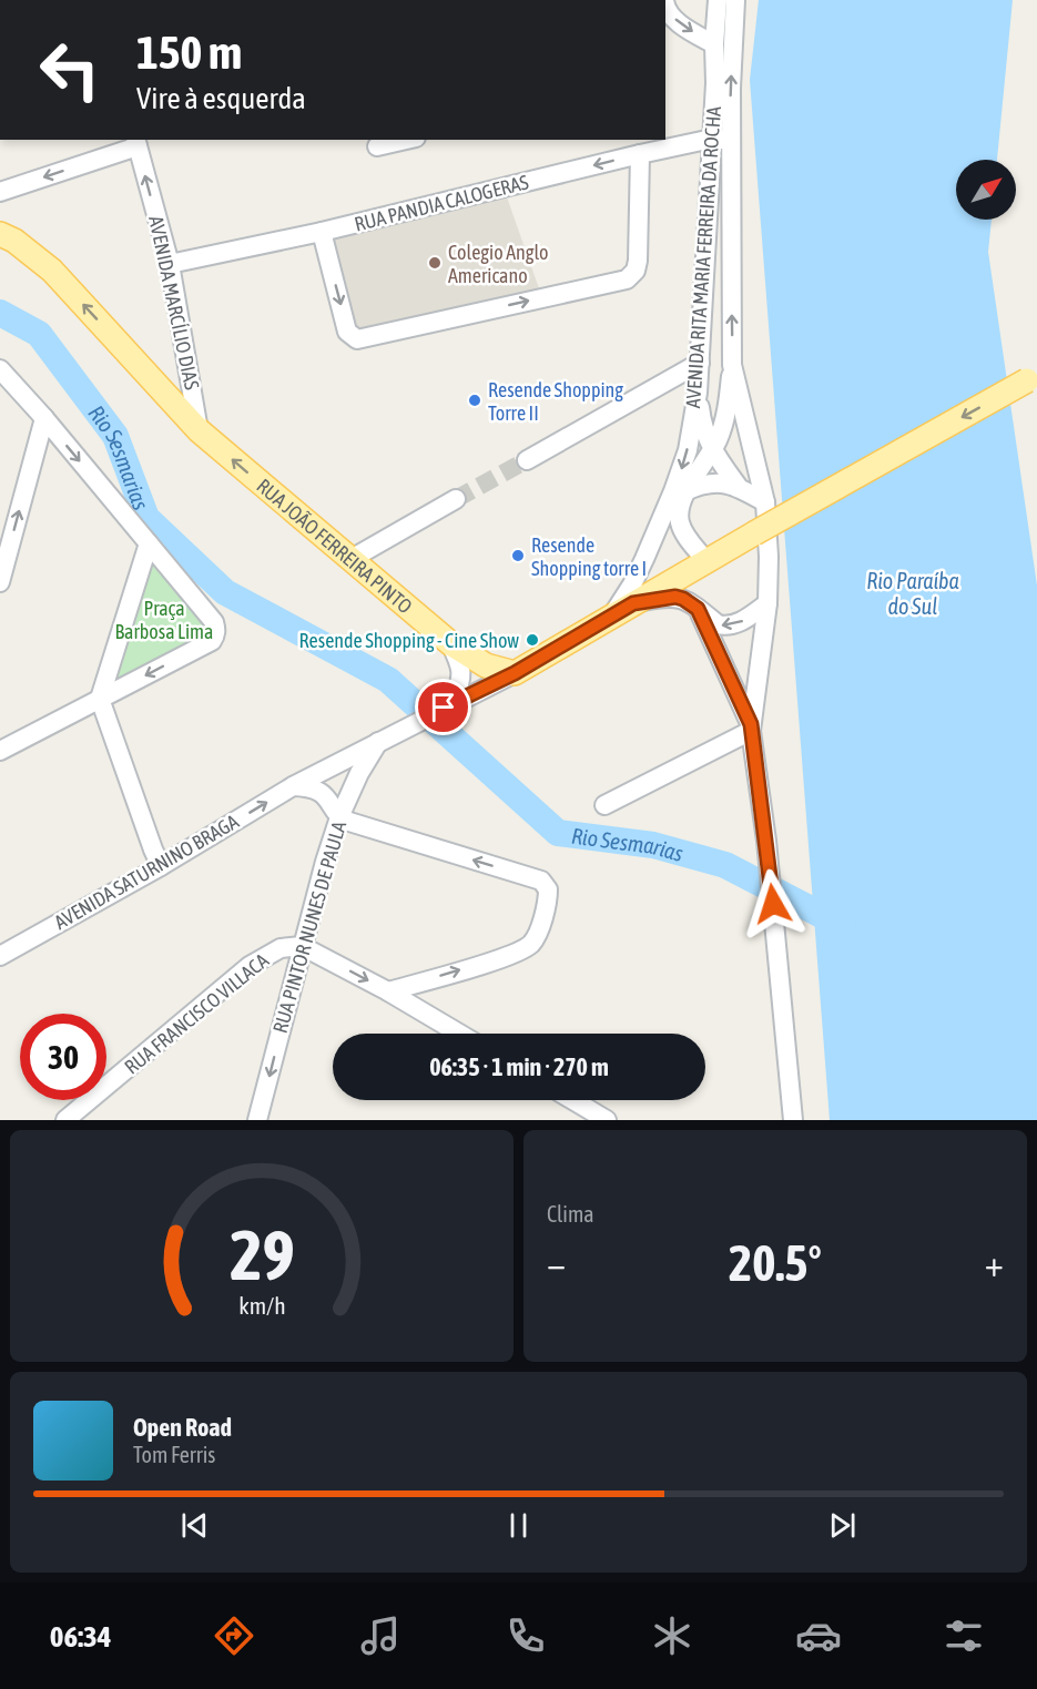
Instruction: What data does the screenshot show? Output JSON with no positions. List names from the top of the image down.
{
  "streets": {
    "main road": ["RUA JOÃO FERREIRA PINTO"],
    "street": [
      "RUA PANDIA CALOGERAS",
      "AVENIDA RITA MARIA FERREIRA DA ROCHA",
      "AVENIDA MARCÍLIO DIAS",
      "AVENIDA SATURNINO BRAGA",
      "RUA PINTOR NUNES DE PAULA",
      "RUA FRANCISCO VILLACA"
    ]
  },
  "crossings": [
    ["RUA PANDIA CALOGERAS", "AVENIDA RITA MARIA FERREIRA DA ROCHA"],
    ["RUA PANDIA CALOGERAS", "AVENIDA MARCÍLIO DIAS"],
    ["AVENIDA MARCÍLIO DIAS", "RUA JOÃO FERREIRA PINTO"],
    ["RUA JOÃO FERREIRA PINTO", "AVENIDA SATURNINO BRAGA"],
    ["AVENIDA SATURNINO BRAGA", "RUA PINTOR NUNES DE PAULA"],
    ["RUA PINTOR NUNES DE PAULA", "RUA FRANCISCO VILLACA"]
  ],
  "one_way": [
    "RUA PANDIA CALOGERAS",
    "AVENIDA MARCÍLIO DIAS",
    "RUA JOÃO FERREIRA PINTO",
    "RUA PINTOR NUNES DE PAULA"
  ],
  "water": ["Rio Sesmarias", "Rio Paraíba do Sul"],
  "parks": ["Praça Barbosa Lima"],
  "places": [
    "Colegio Anglo Americano",
    "Resende Shopping Torre II",
    "Resende Shopping torre I",
    "Resende Shopping - Cine Show"
  ],
  "north": "top right",
  "page": {
    "turn": ["150 m", "Vire à esquerda"],
    "limit": "30",
    "trip": "06:35 · 1 min · 270 m",
    "tile": "Clima",
    "heat": ["−", "20.5°", "+"],
    "song": ["Open Road", "Tom Ferris"],
    "tabs": "06:34",
    "gauge": ["29", "km/h"]
  }
}
